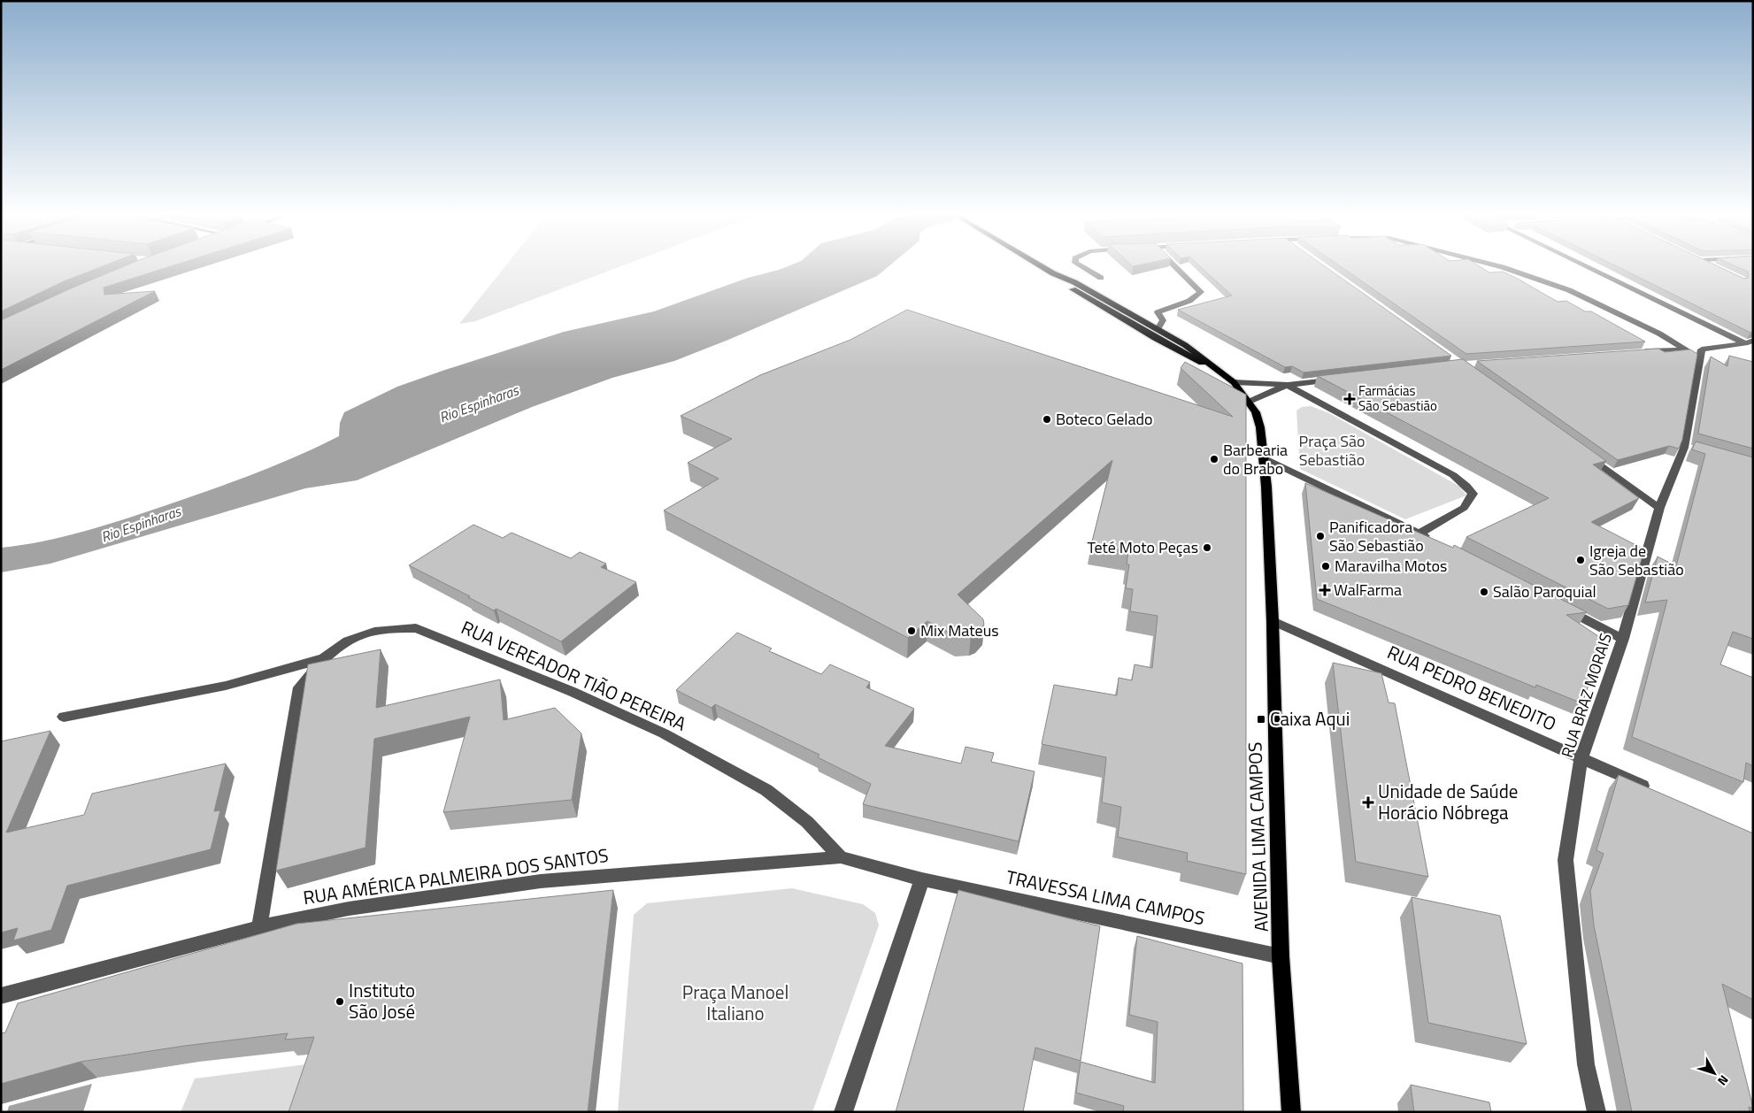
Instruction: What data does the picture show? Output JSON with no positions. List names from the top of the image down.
{
  "streets": {
    "main road": ["AVENIDA LIMA CAMPOS"],
    "street": [
      "RUA VEREADOR TIÃO PEREIRA",
      "RUA PEDRO BENEDITO",
      "RUA BRAZ MORAIS",
      "RUA AMÉRICA PALMEIRA DOS SANTOS",
      "TRAVESSA LIMA CAMPOS"
    ]
  },
  "crossings": [
    ["RUA VEREADOR TIÃO PEREIRA", "RUA AMÉRICA PALMEIRA DOS SANTOS"],
    ["RUA PEDRO BENEDITO", "RUA BRAZ MORAIS"],
    ["RUA PEDRO BENEDITO", "AVENIDA LIMA CAMPOS"],
    ["AVENIDA LIMA CAMPOS", "TRAVESSA LIMA CAMPOS"],
    ["RUA AMÉRICA PALMEIRA DOS SANTOS", "TRAVESSA LIMA CAMPOS"]
  ],
  "water": ["Rio Espinharas"],
  "parks": ["Praça São Sebastião", "Praça Manoel Italiano"],
  "places": {
    "health": ["Farmácias São Sebastião", "WalFarma", "Unidade de Saúde Horácio Nóbrega"],
    "other": [
      "Boteco Gelado",
      "Barbearia do Brabo",
      "Panificadora São Sebastião",
      "Teté Moto Peças",
      "Igreja de São Sebastião",
      "Maravilha Motos",
      "Salão Paroquial",
      "Mix Mateus",
      "Instituto São José"
    ],
    "transit": ["Caixa Aqui"]
  },
  "north": "bottom right"
}
